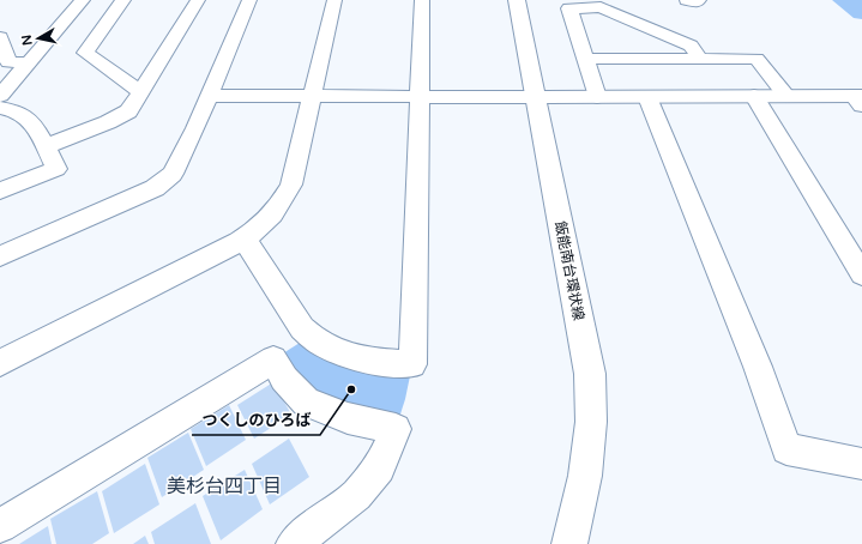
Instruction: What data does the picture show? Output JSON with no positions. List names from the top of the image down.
{
  "streets": {
    "street": ["飯能南台環状線"]
  },
  "districts": ["美杉台四丁目"],
  "places": ["つくしのひろば"],
  "north": "left"
}
